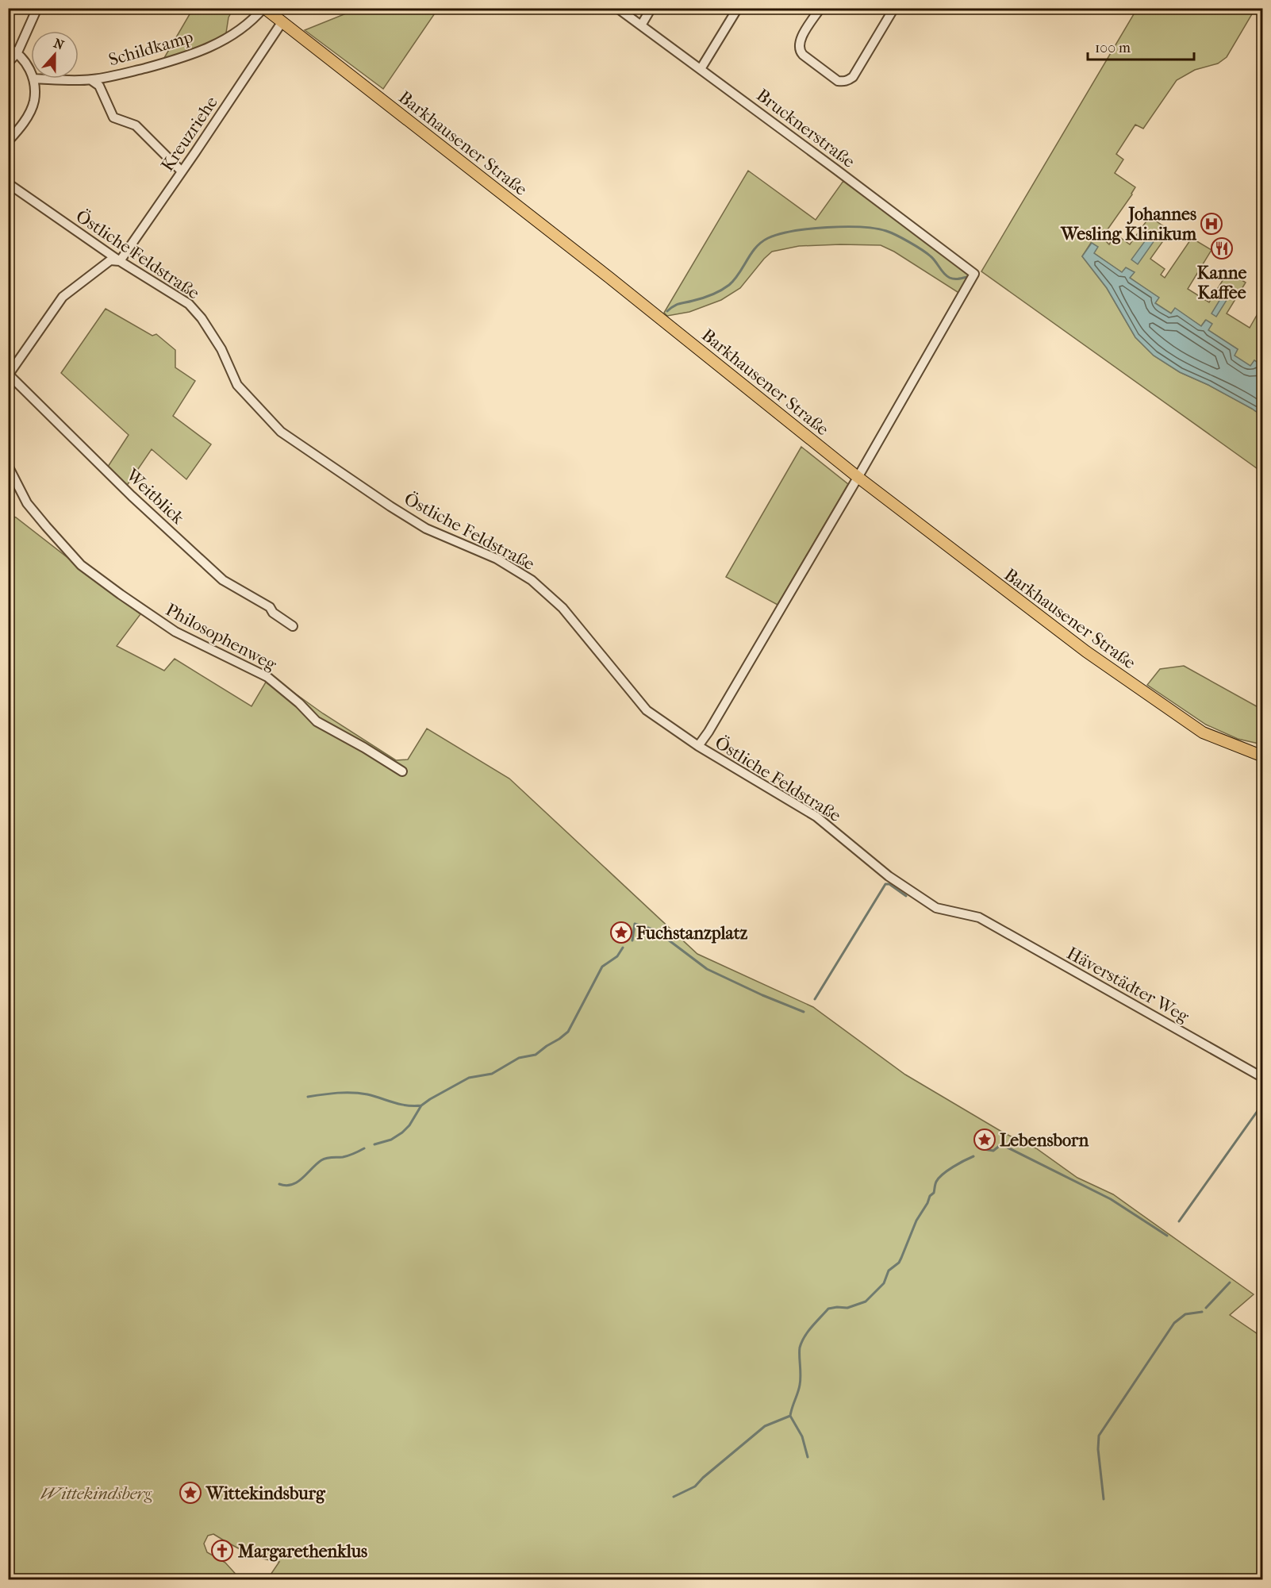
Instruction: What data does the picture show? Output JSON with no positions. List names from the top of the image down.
{
  "streets": {
    "main road": ["Barkhausener Straße"],
    "street": [
      "Schildkamp",
      "Brucknerstraße",
      "Kreuzriehe",
      "Östliche Feldstraße",
      "Weitblick",
      "Philosophenweg",
      "Häverstädter Weg"
    ]
  },
  "crossings": [
    ["Schildkamp", "Barkhausener Straße"],
    ["Brucknerstraße", "Barkhausener Straße"],
    ["Kreuzriehe", "Barkhausener Straße"],
    ["Kreuzriehe", "Östliche Feldstraße"],
    ["Östliche Feldstraße", "Häverstädter Weg"]
  ],
  "parks": ["Wittekindsberg"],
  "places": {
    "hospital": ["Johannes Wesling Klinikum"],
    "restaurant": ["Kanne Kaffee"],
    "place": ["Fuchstanzplatz", "Lebensborn", "Wittekindsburg"],
    "church": ["Margarethenklus"]
  },
  "scale_bar": "100 m",
  "north": "top"
}
